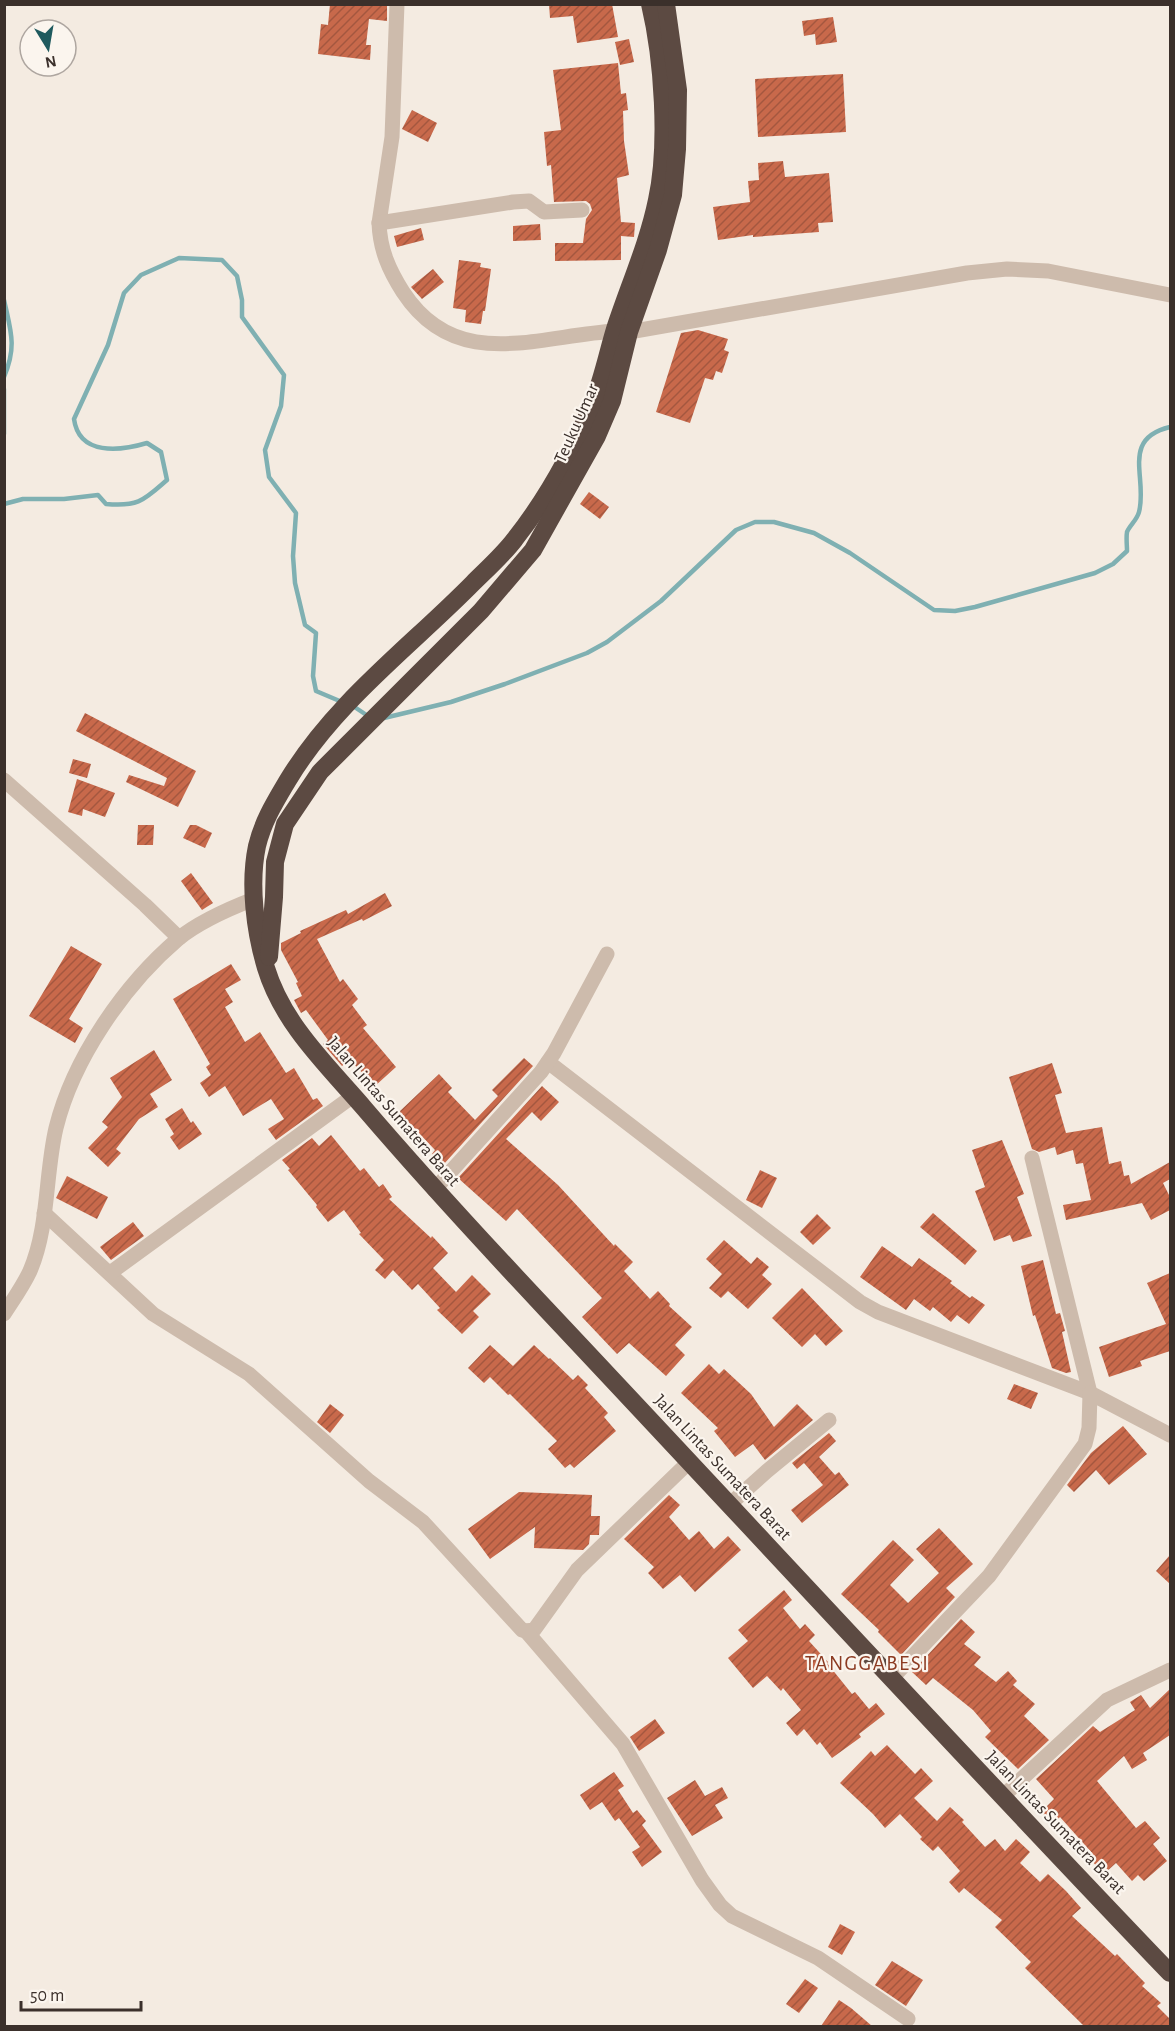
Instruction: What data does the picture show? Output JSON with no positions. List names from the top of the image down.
{
  "streets": {
    "highway": ["Teuku Umar", "Jalan Lintas Sumatera Barat"]
  },
  "crossings": [
    ["Teuku Umar", "Jalan Lintas Sumatera Barat"]
  ],
  "districts": ["TANGGABESI"],
  "scale_bar": "50 m",
  "north": "bottom"
}
